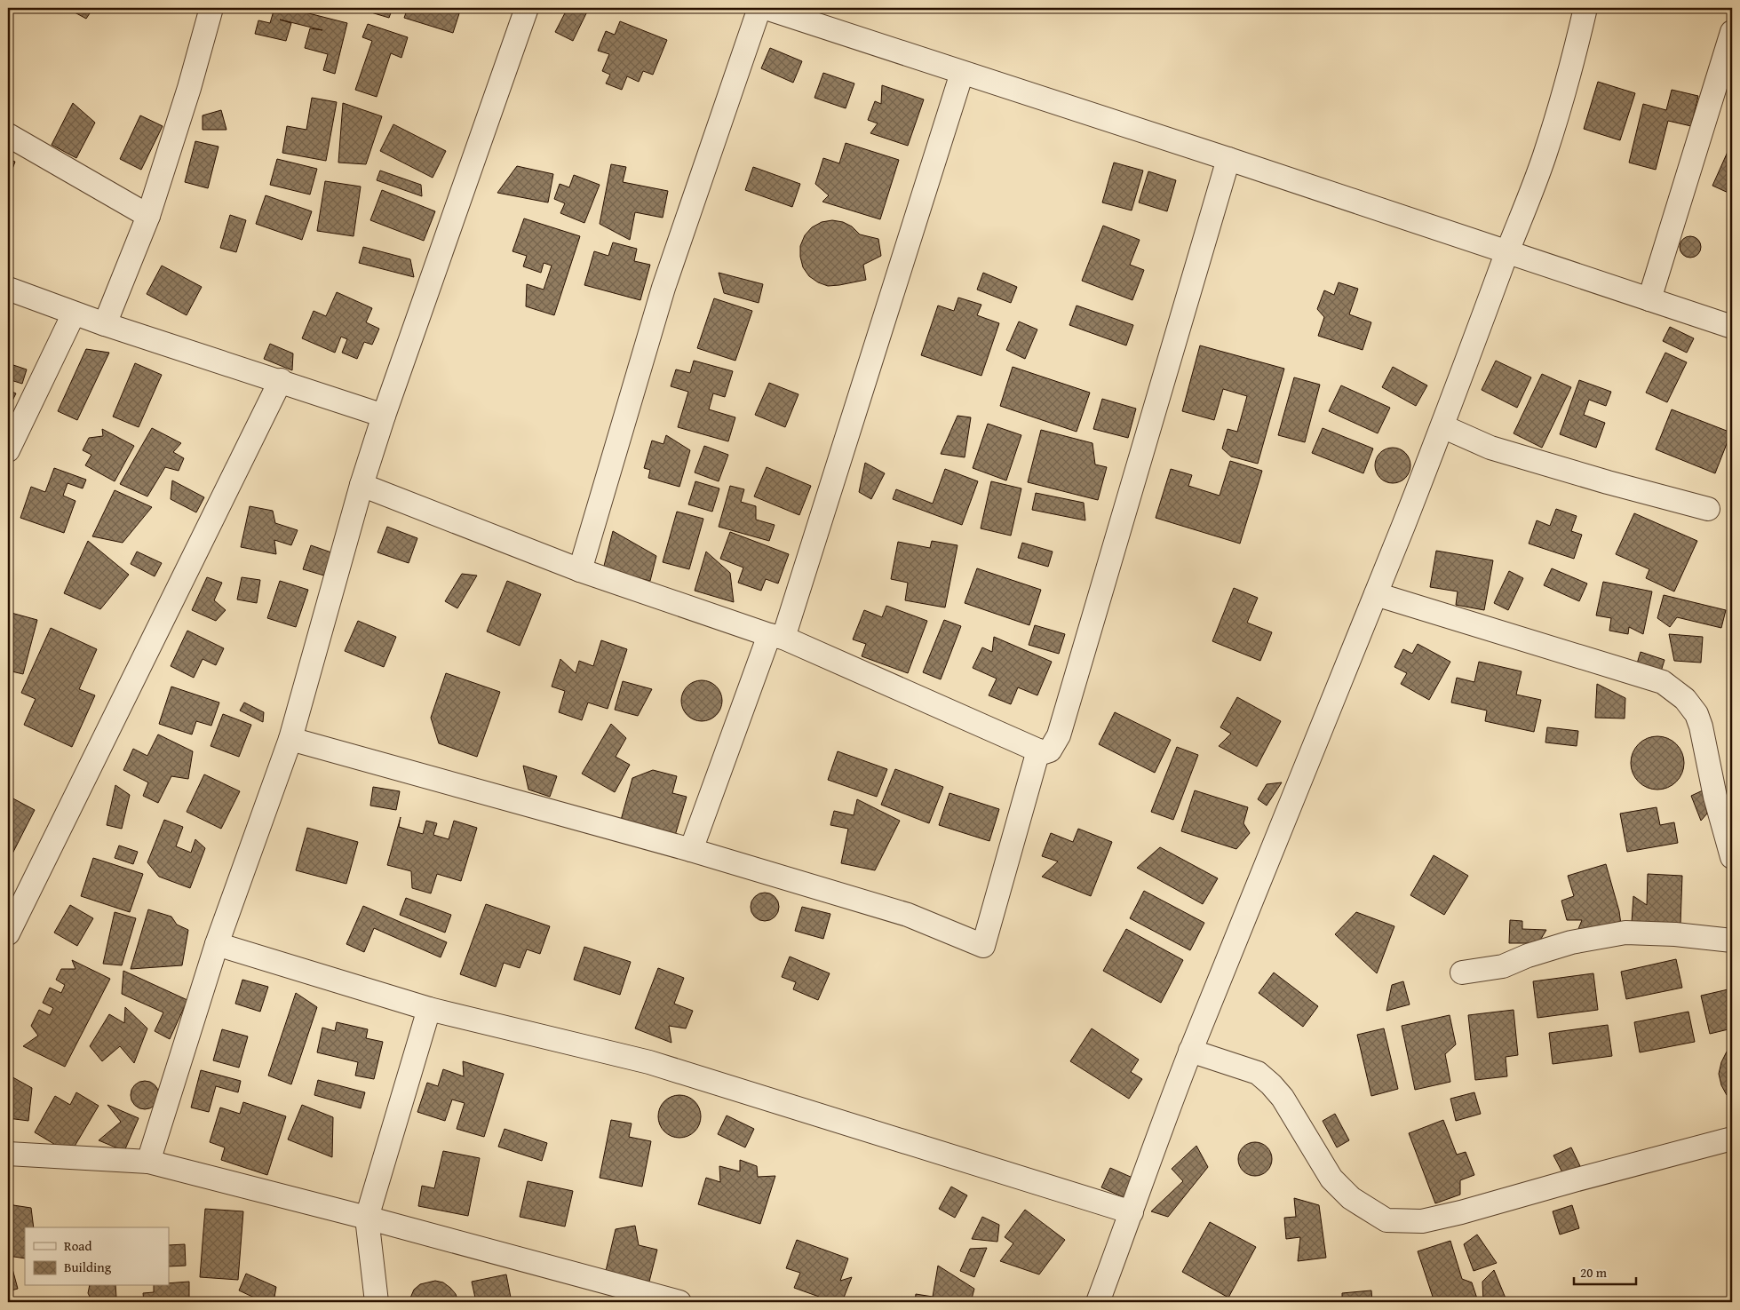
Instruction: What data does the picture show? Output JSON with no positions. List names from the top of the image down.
{
  "legend": ["Road", "Building"],
  "scale_bar": "20 m"
}
